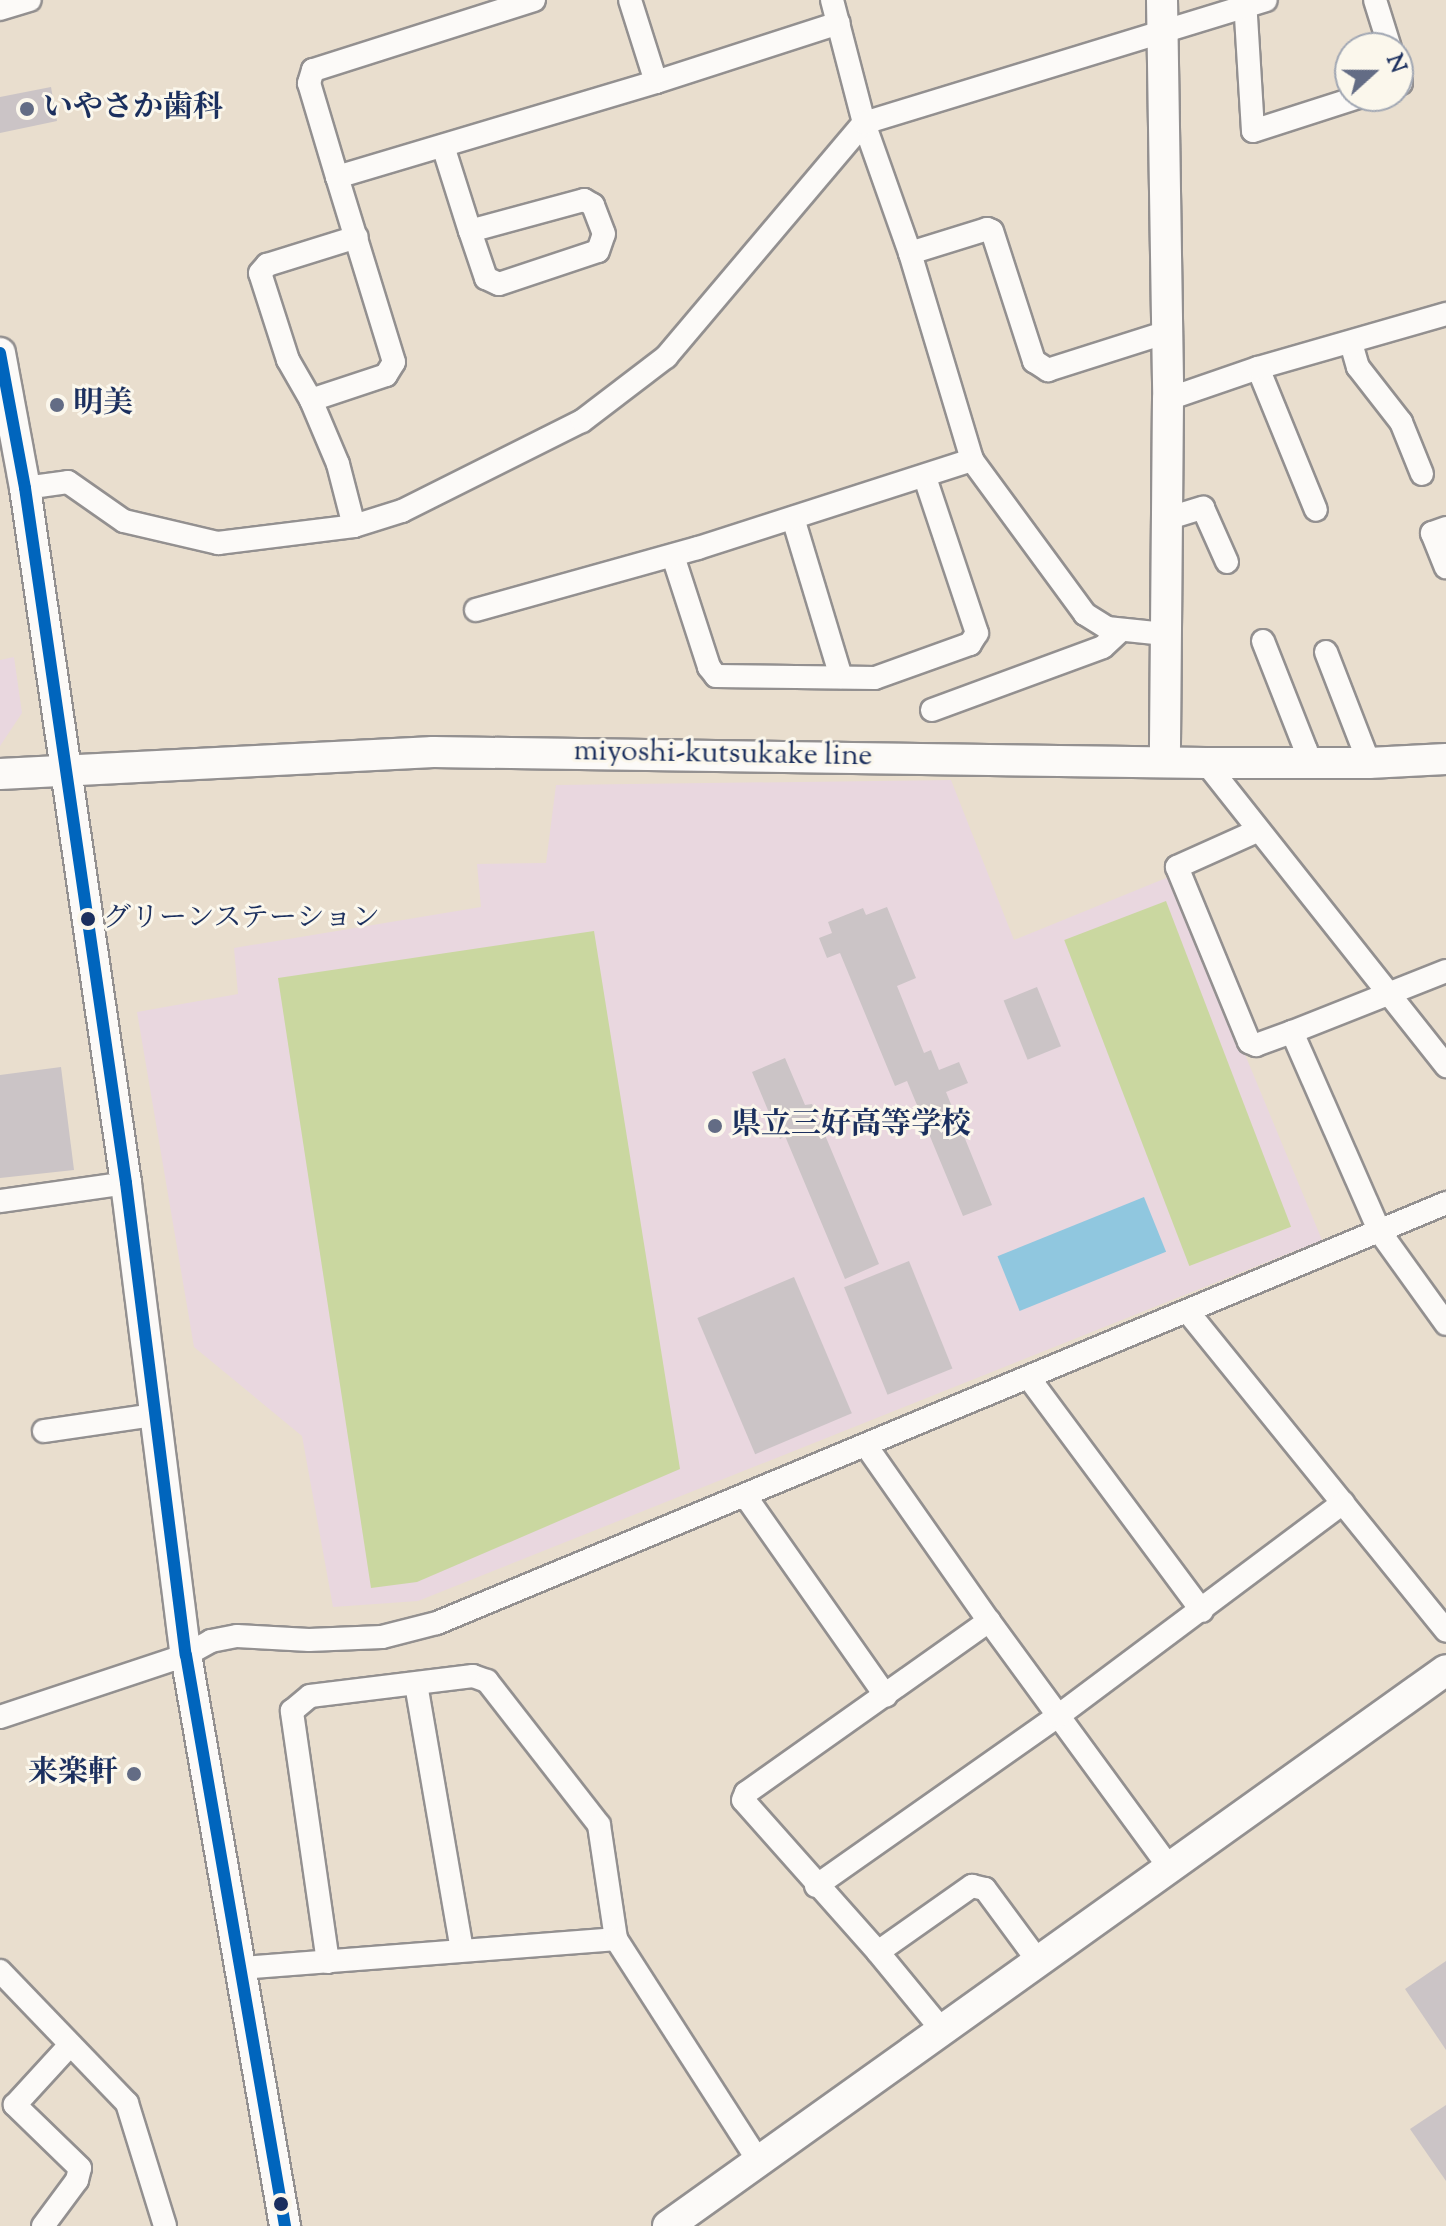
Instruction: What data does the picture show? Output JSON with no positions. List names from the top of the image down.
{
  "streets": {
    "main road": ["miyoshi-kutsukake line"]
  },
  "places": [
    "いやさか歯科",
    "明美",
    "グリーンステーション",
    "県立三好高等学校",
    "来楽軒"
  ],
  "north": "right"
}
